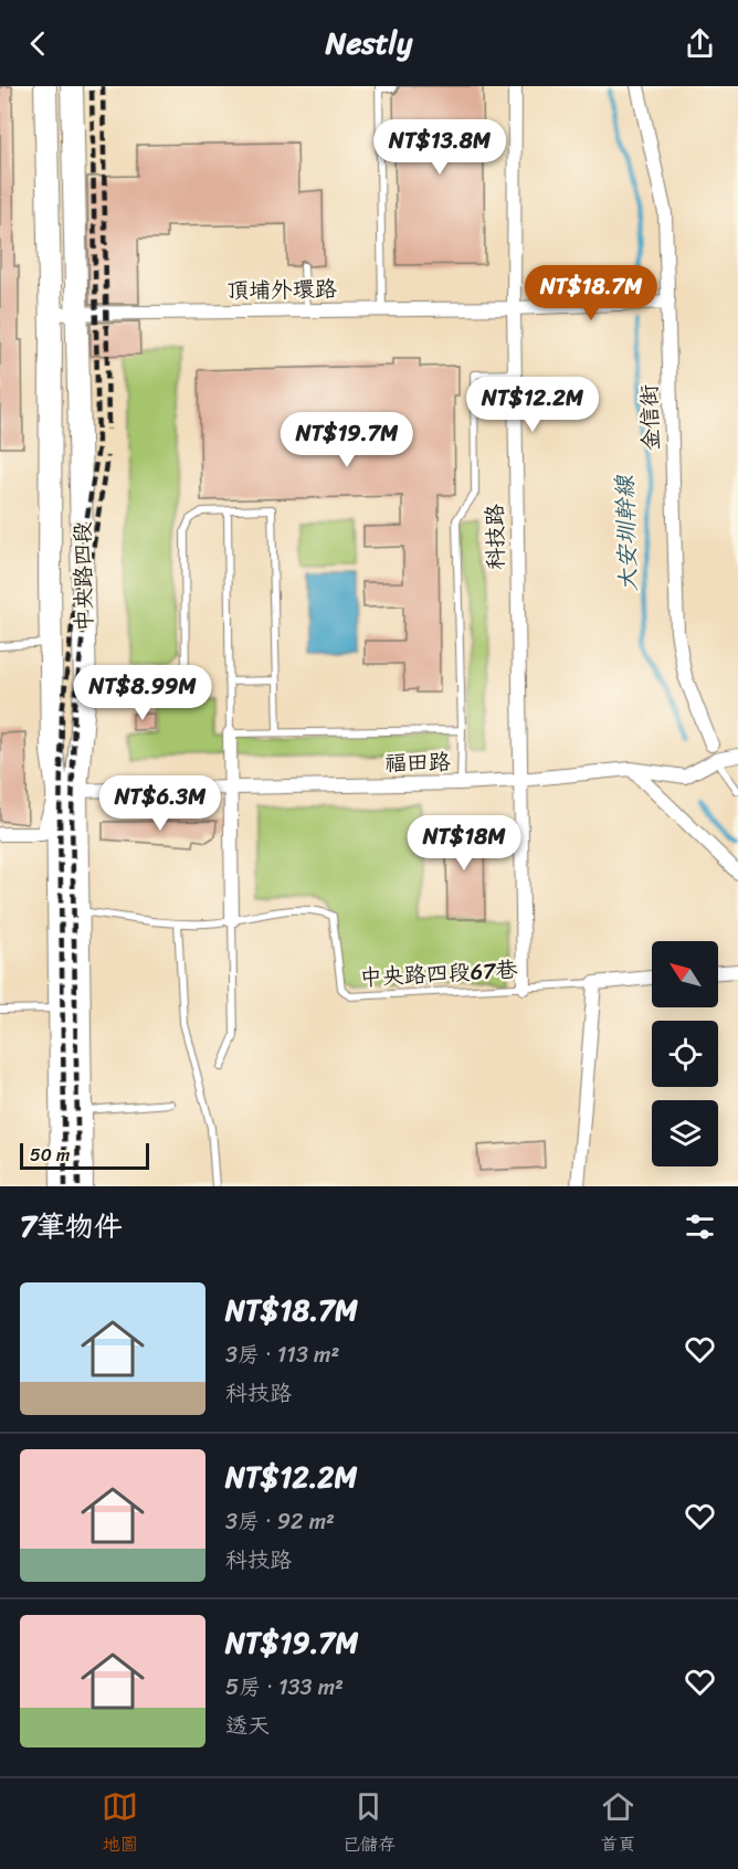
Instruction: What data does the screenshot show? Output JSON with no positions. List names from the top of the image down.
{
  "streets": {
    "main road": ["中央路四段"],
    "street": [
      "頂埔外環路",
      "金信街",
      "科技路",
      "福田路"
    ],
    "lane": ["中央路四段67巷"]
  },
  "crossings": [
    ["頂埔外環路", "金信街"],
    ["頂埔外環路", "科技路"],
    ["頂埔外環路", "中央路四段"],
    ["科技路", "福田路"],
    ["科技路", "中央路四段67巷"],
    ["中央路四段", "福田路"],
    ["中央路四段", "中央路四段67巷"]
  ],
  "water": ["大安圳幹線"],
  "scale_bar": "50 m",
  "north": "top left",
  "page": {
    "header": "Nestly",
    "price": [
      "NT$13.8M",
      "NT$18.7M",
      "NT$12.2M",
      "NT$19.7M",
      "NT$8.99M",
      "NT$6.3M",
      "NT$18M"
    ],
    "scale": "50 m",
    "heading": "7筆物件",
    "list": [
      {
        "name": "NT$18.7M",
        "note": "3房 · 113 m² · 科技路"
      },
      {
        "name": "NT$12.2M",
        "note": "3房 · 92 m² · 科技路"
      },
      {
        "name": "NT$19.7M",
        "note": "5房 · 133 m² · 透天"
      }
    ],
    "tabs": ["地圖", "已儲存", "首頁"]
  }
}
